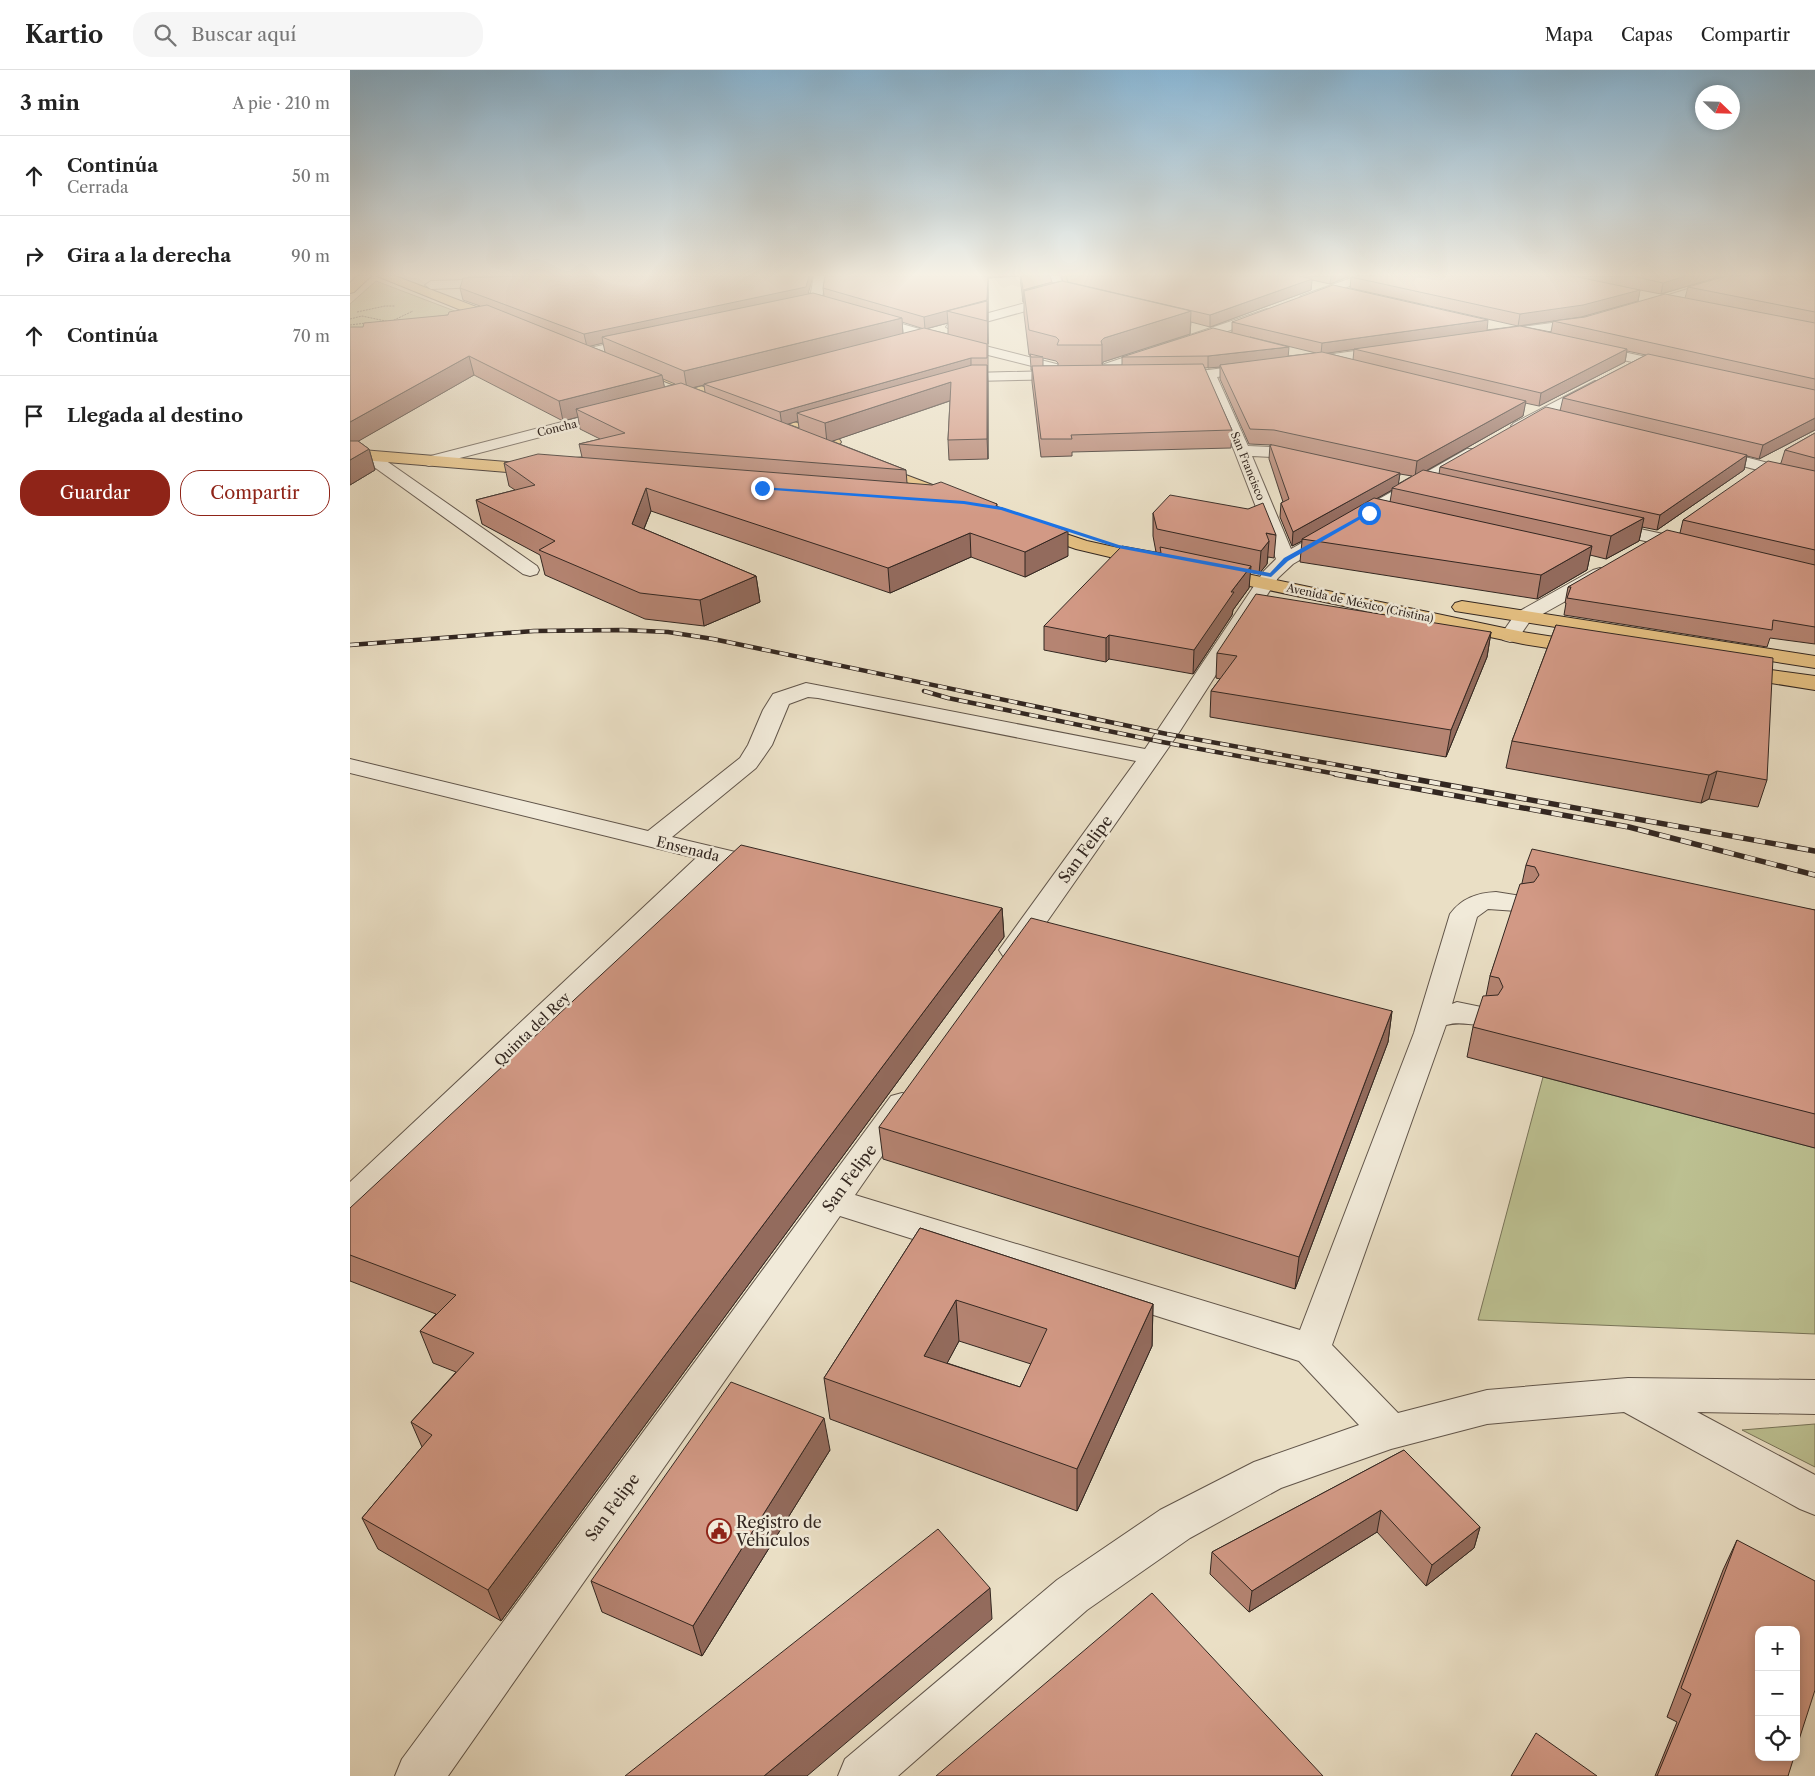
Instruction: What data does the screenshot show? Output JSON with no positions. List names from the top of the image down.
{
  "streets": {
    "main road": ["Avenida de México (Cristina)"],
    "street": [
      "Concha",
      "San Francisco",
      "Ensenada",
      "San Felipe",
      "Quinta del Rey"
    ]
  },
  "crossings": [
    ["San Francisco", "Avenida de México (Cristina)"],
    ["San Francisco", "San Felipe"],
    ["Avenida de México (Cristina)", "San Felipe"],
    ["Ensenada", "Quinta del Rey"]
  ],
  "places": {
    "public building": ["Registro de Vehículos"]
  },
  "north": "bottom right",
  "page": {
    "header": "Kartio",
    "search": "Buscar aquí",
    "nav": ["Mapa", "Capas", "Compartir"],
    "heading": ["3 min", "A pie · 210 m"],
    "list": [
      ["Continúa", "Cerrada", "50 m"],
      ["Gira a la derecha", "90 m"],
      ["Continúa", "70 m"],
      "Llegada al destino"
    ],
    "buttons": ["Guardar", "Compartir"],
    "map_buttons": ["+", "−"]
  }
}
